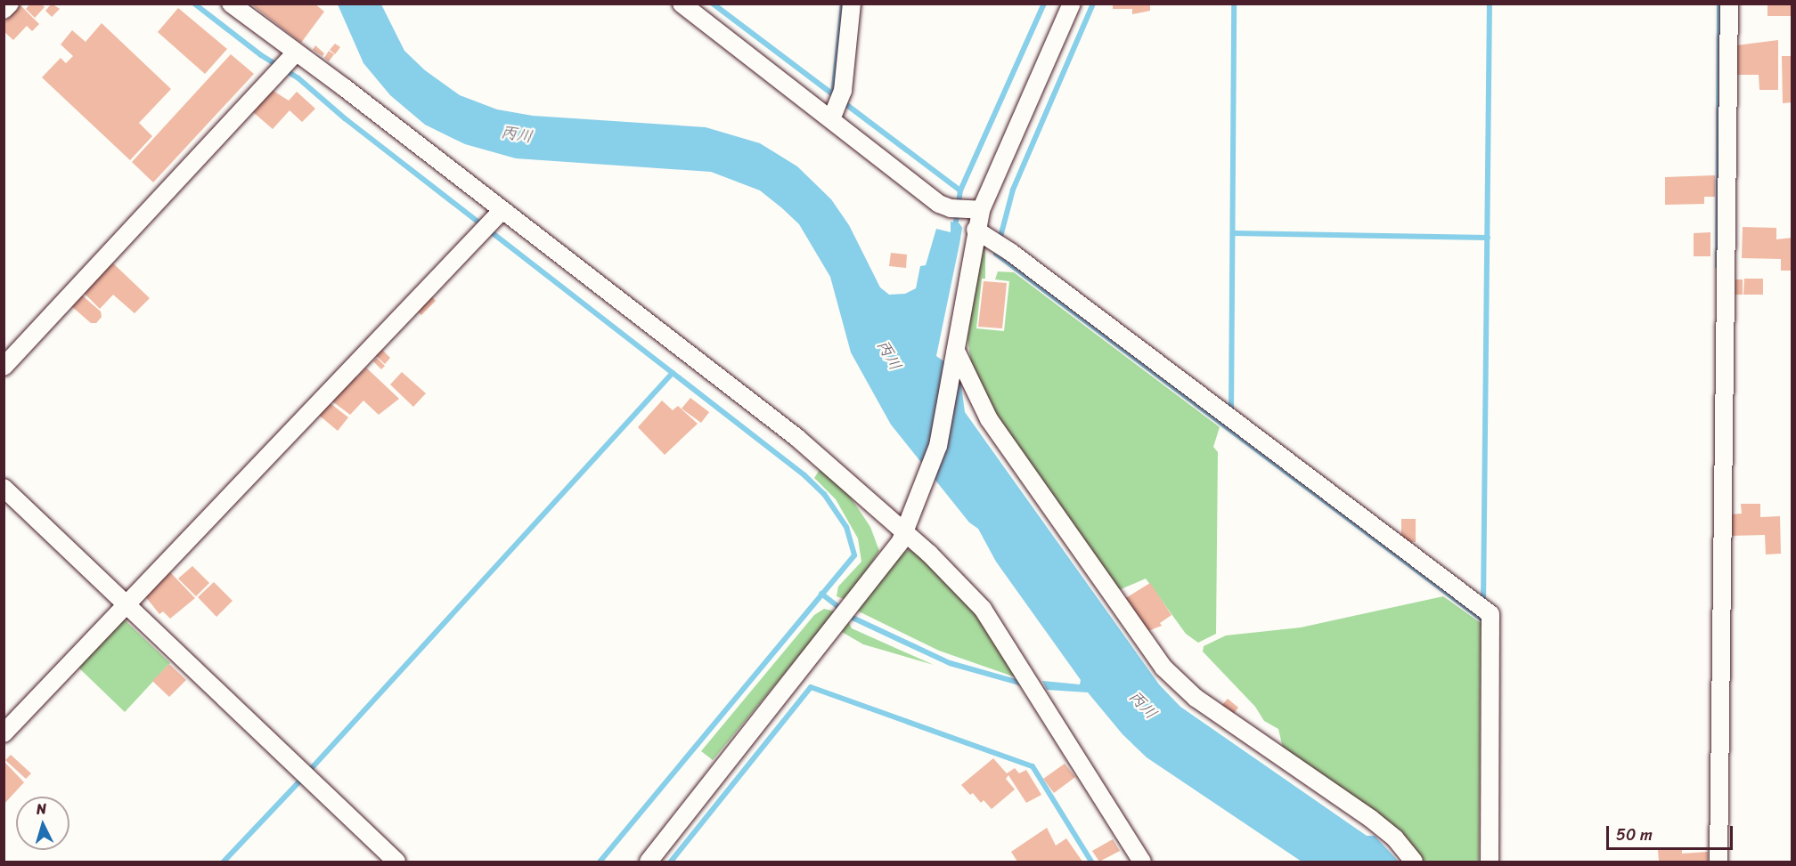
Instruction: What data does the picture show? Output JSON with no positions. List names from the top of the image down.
{
  "water": ["丙川"],
  "scale_bar": "50 m",
  "north": "top"
}
